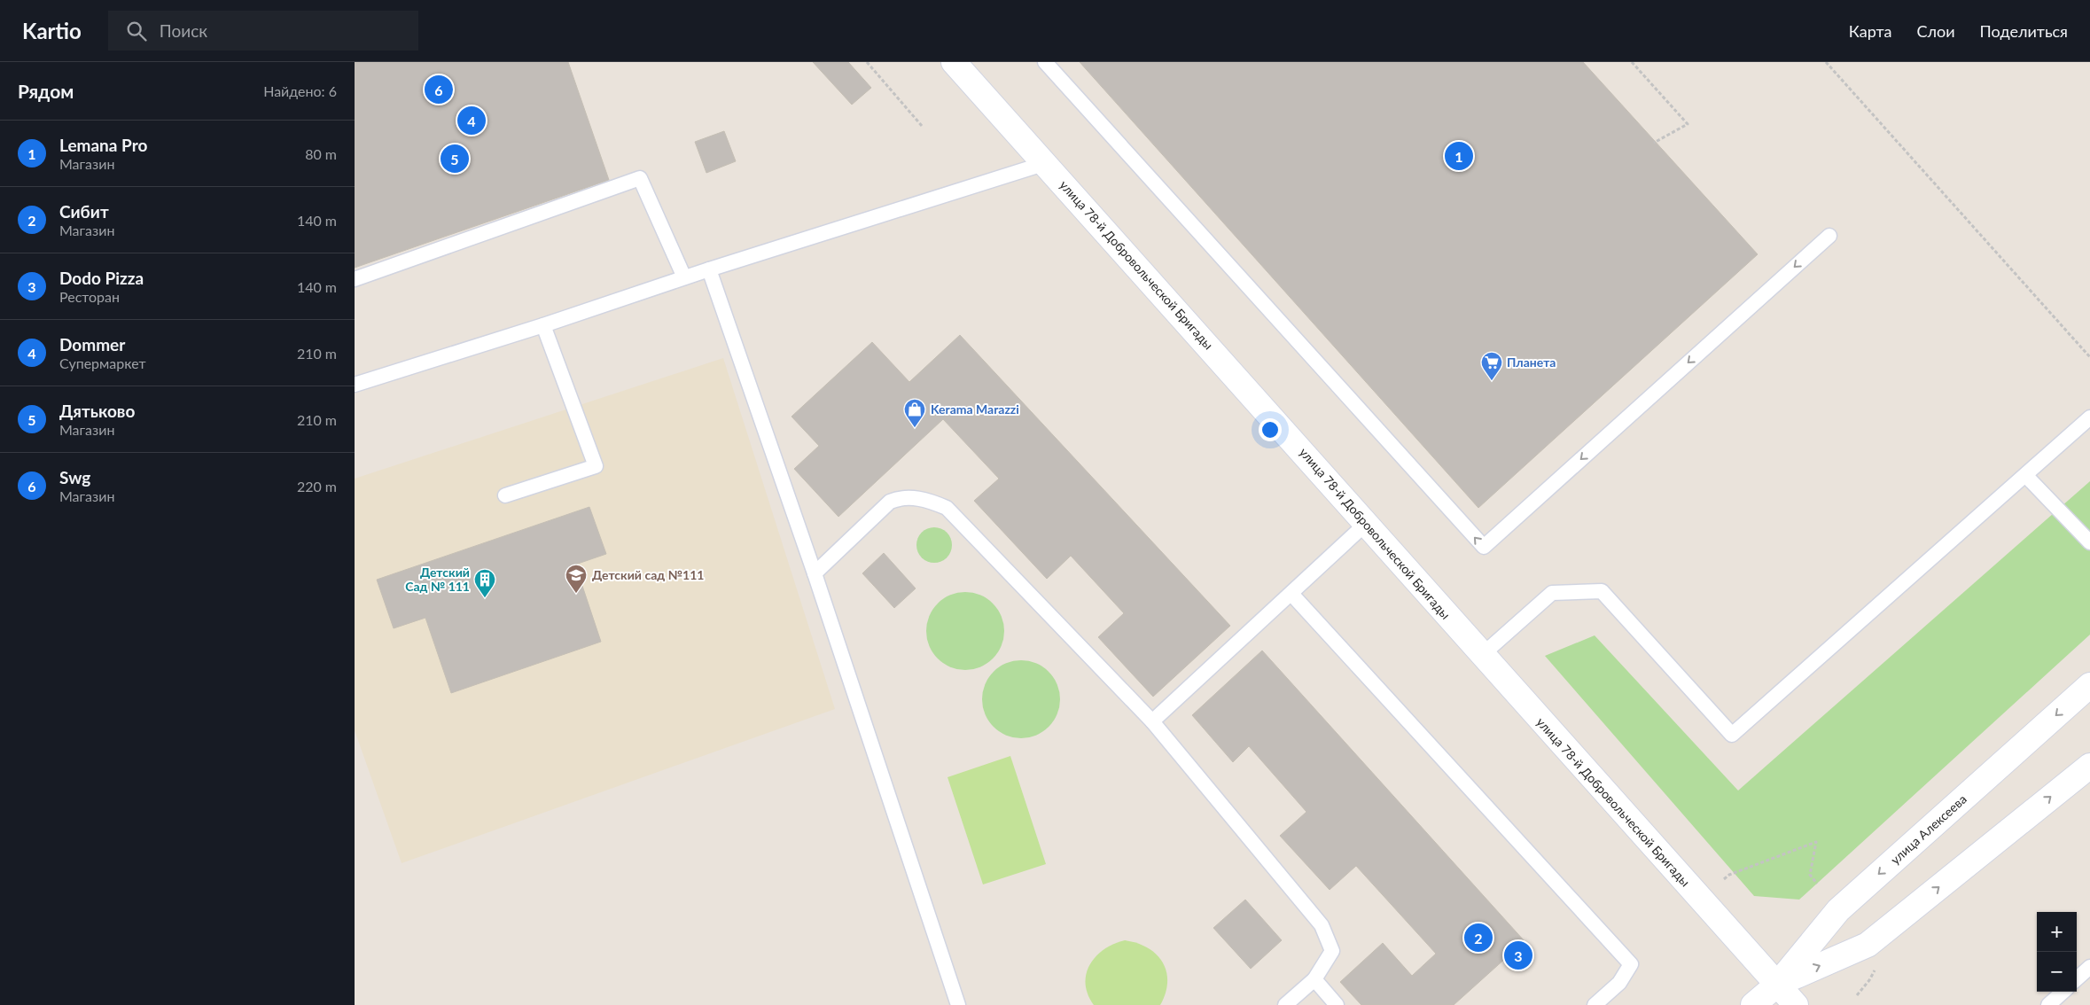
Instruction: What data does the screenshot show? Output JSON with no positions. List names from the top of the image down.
{
  "streets": {
    "street": ["улица 78-й Добровольческой Бригады", "улица Алексеева"]
  },
  "crossings": [
    ["улица 78-й Добровольческой Бригады", "улица Алексеева"]
  ],
  "places": {
    "supermarket": ["Планета"],
    "shop": ["Kerama Marazzi"],
    "school or university": ["Детский сад №111"],
    "building": ["Детский Сад № 111"]
  },
  "page": {
    "header": "Kartio",
    "search": "Поиск",
    "nav": ["Карта", "Слои", "Поделиться"],
    "heading": ["Рядом", "Найдено: 6"],
    "pins": [
      "6",
      "4",
      "1",
      "5",
      "2",
      "3"
    ],
    "list": [
      {
        "mark": "1",
        "name": "Lemana Pro",
        "note": "Магазин",
        "value": "80 m"
      },
      {
        "mark": "2",
        "name": "Сибит",
        "note": "Магазин",
        "value": "140 m"
      },
      {
        "mark": "3",
        "name": "Dodo Pizza",
        "note": "Ресторан",
        "value": "140 m"
      },
      {
        "mark": "4",
        "name": "Dommer",
        "note": "Супермаркет",
        "value": "210 m"
      },
      {
        "mark": "5",
        "name": "Дятьково",
        "note": "Магазин",
        "value": "210 m"
      },
      {
        "mark": "6",
        "name": "Swg",
        "note": "Магазин",
        "value": "220 m"
      }
    ],
    "map_buttons": ["+", "−"]
  }
}
